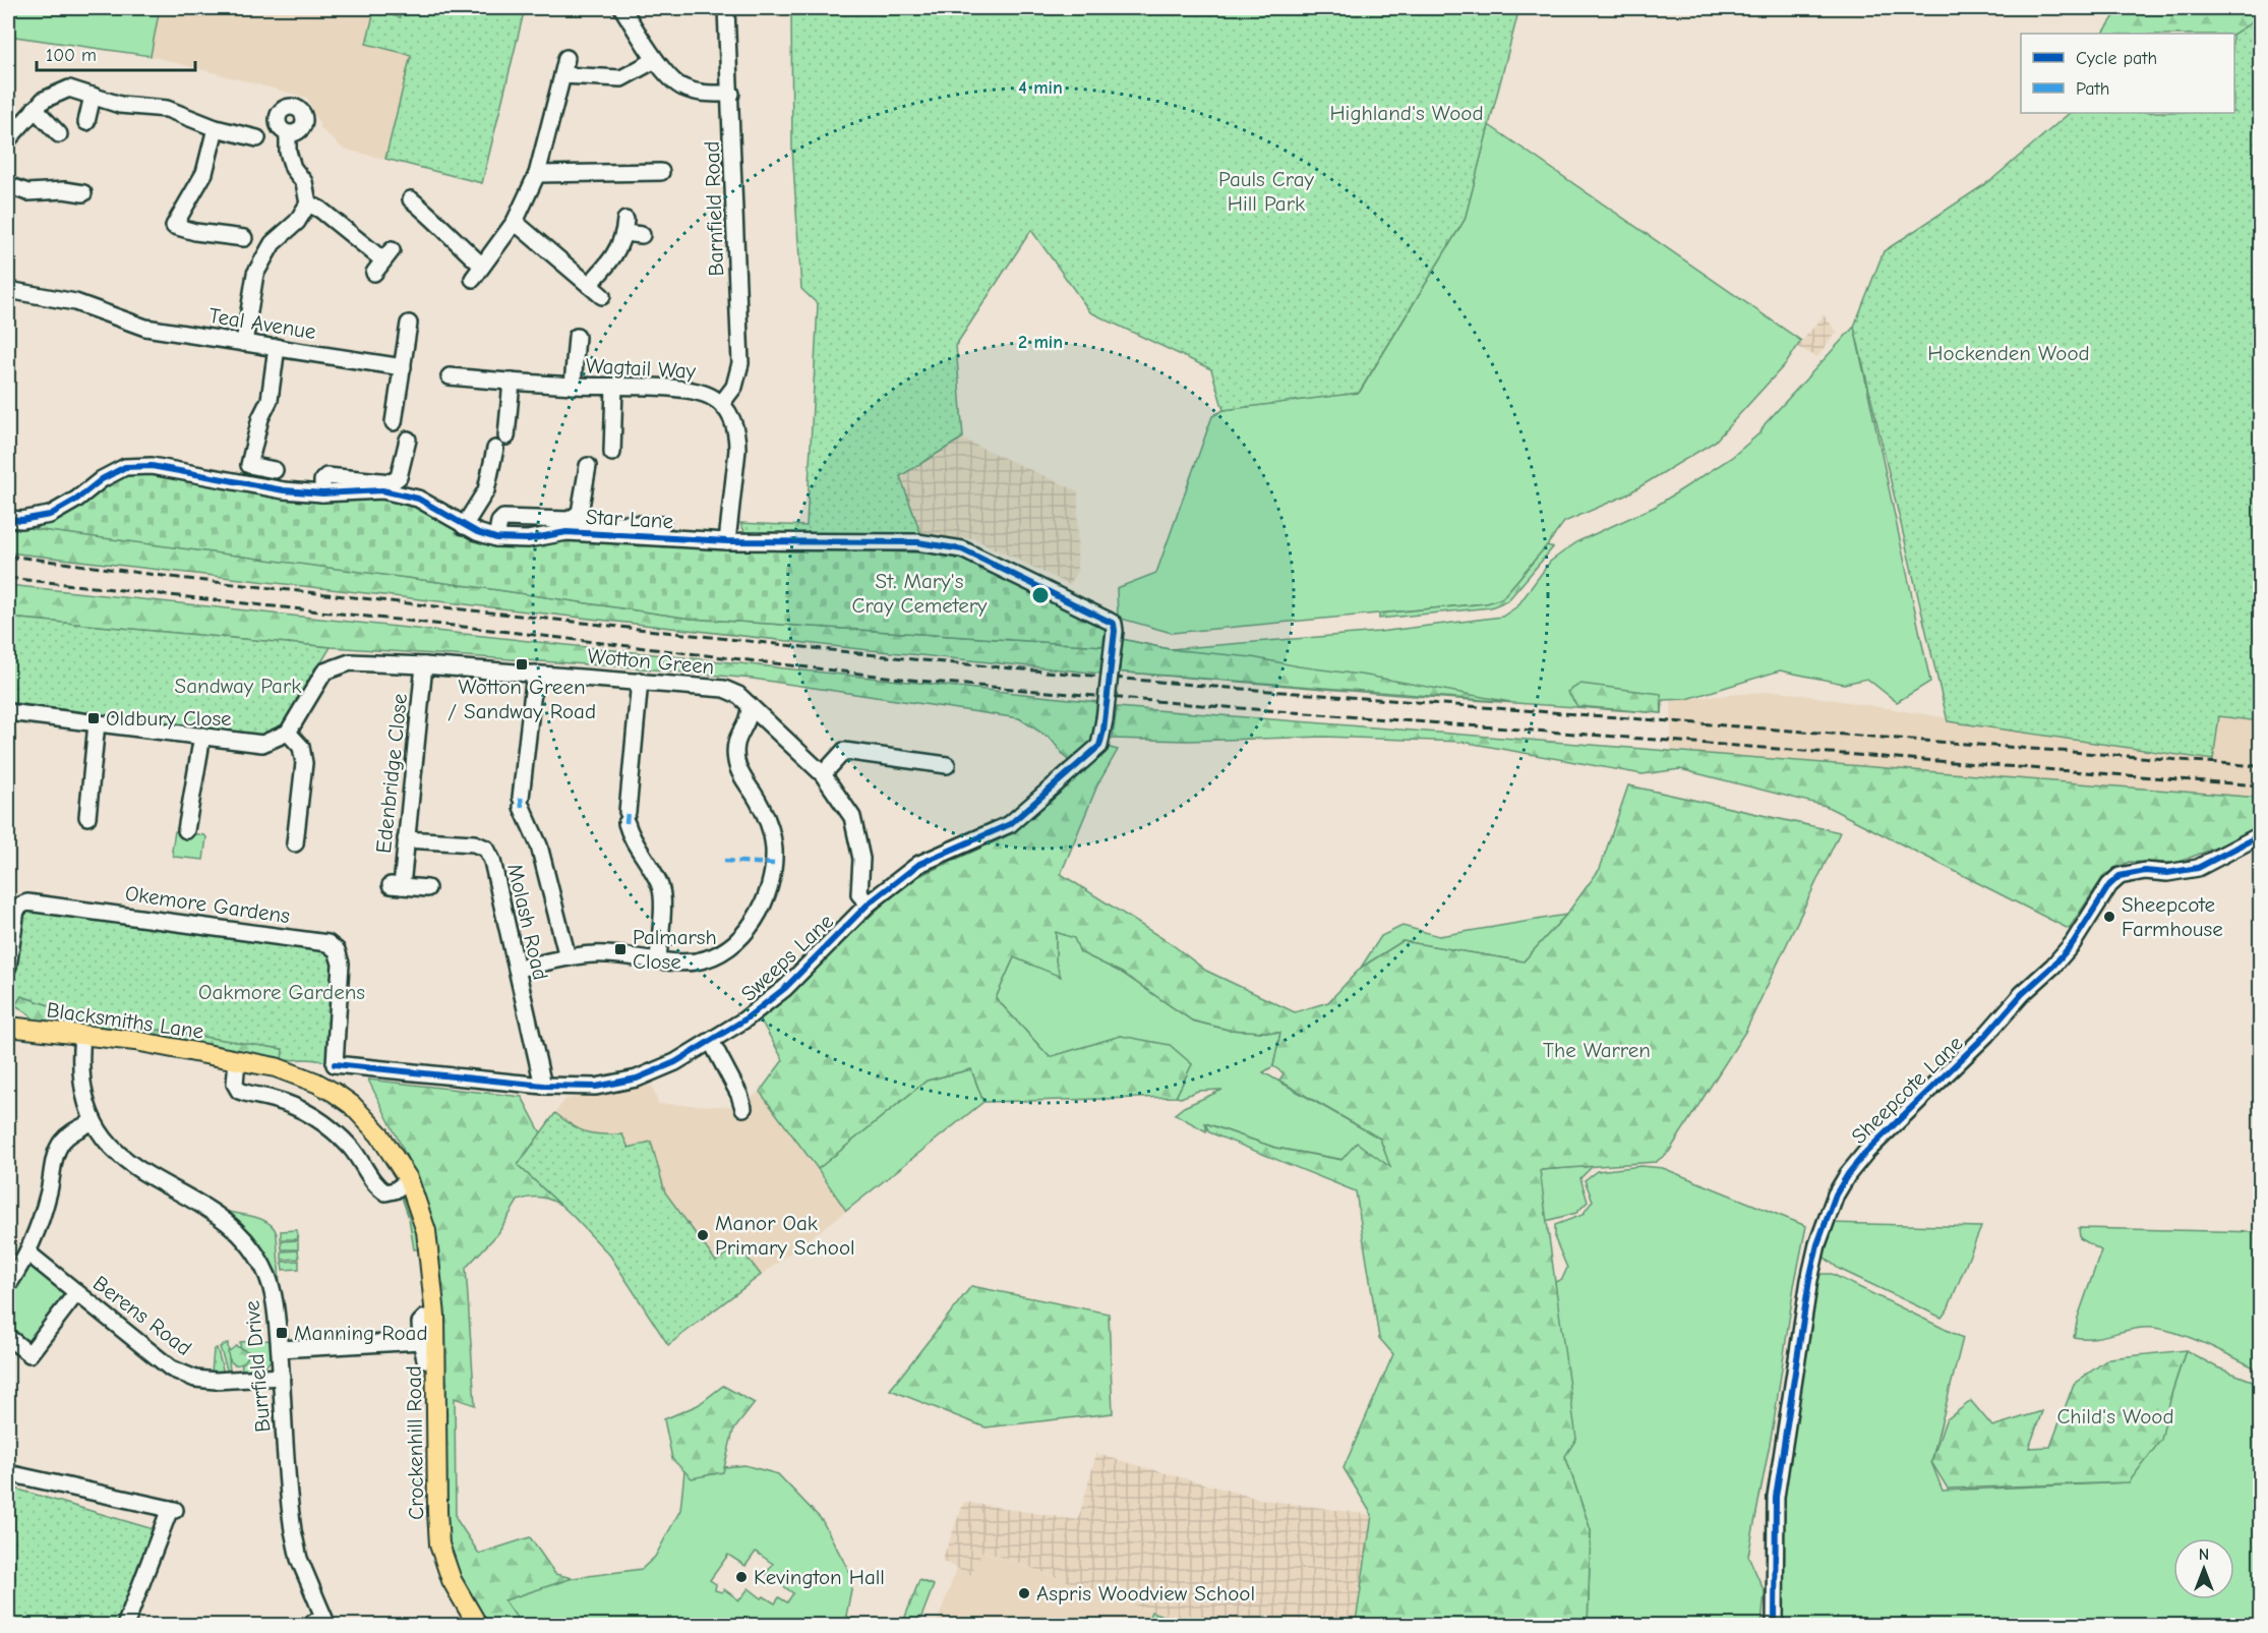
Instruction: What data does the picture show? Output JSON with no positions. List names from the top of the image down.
{
  "streets": {
    "main road": ["Blacksmiths Lane", "Crockenhill Road"],
    "street": [
      "Barnfield Road",
      "Teal Avenue",
      "Wagtail Way",
      "Star Lane",
      "Wotton Green",
      "Edenbridge Close",
      "Okemore Gardens",
      "Molash Road",
      "Sweeps Lane",
      "Sheepcote Lane",
      "Berens Road",
      "Burrfield Drive"
    ]
  },
  "crossings": [
    ["Barnfield Road", "Wagtail Way"],
    ["Star Lane", "Sweeps Lane"],
    ["Wotton Green", "Edenbridge Close"],
    ["Wotton Green", "Sweeps Lane"],
    ["Edenbridge Close", "Molash Road"],
    ["Okemore Gardens", "Sweeps Lane"],
    ["Molash Road", "Sweeps Lane"],
    ["Blacksmiths Lane", "Burrfield Drive"],
    ["Blacksmiths Lane", "Crockenhill Road"],
    ["Berens Road", "Burrfield Drive"]
  ],
  "parks": [
    "Highland's Wood",
    "Pauls Cray Hill Park",
    "Hockenden Wood",
    "St. Mary's Cray Cemetery",
    "Sandway Park",
    "Oakmore Gardens",
    "The Warren",
    "Child's Wood"
  ],
  "places": {
    "transit": [
      "Wotton Green / Sandway Road",
      "Oldbury Close",
      "Palmarsh Close",
      "Manning Road"
    ],
    "other": [
      "Sheepcote Farmhouse",
      "Manor Oak Primary School",
      "Kevington Hall",
      "Aspris Woodview School"
    ]
  },
  "legend": ["Cycle path", "Path"],
  "scale_bar": "100 m",
  "north": "top",
  "rings": ["4 min", "2 min"]
}
